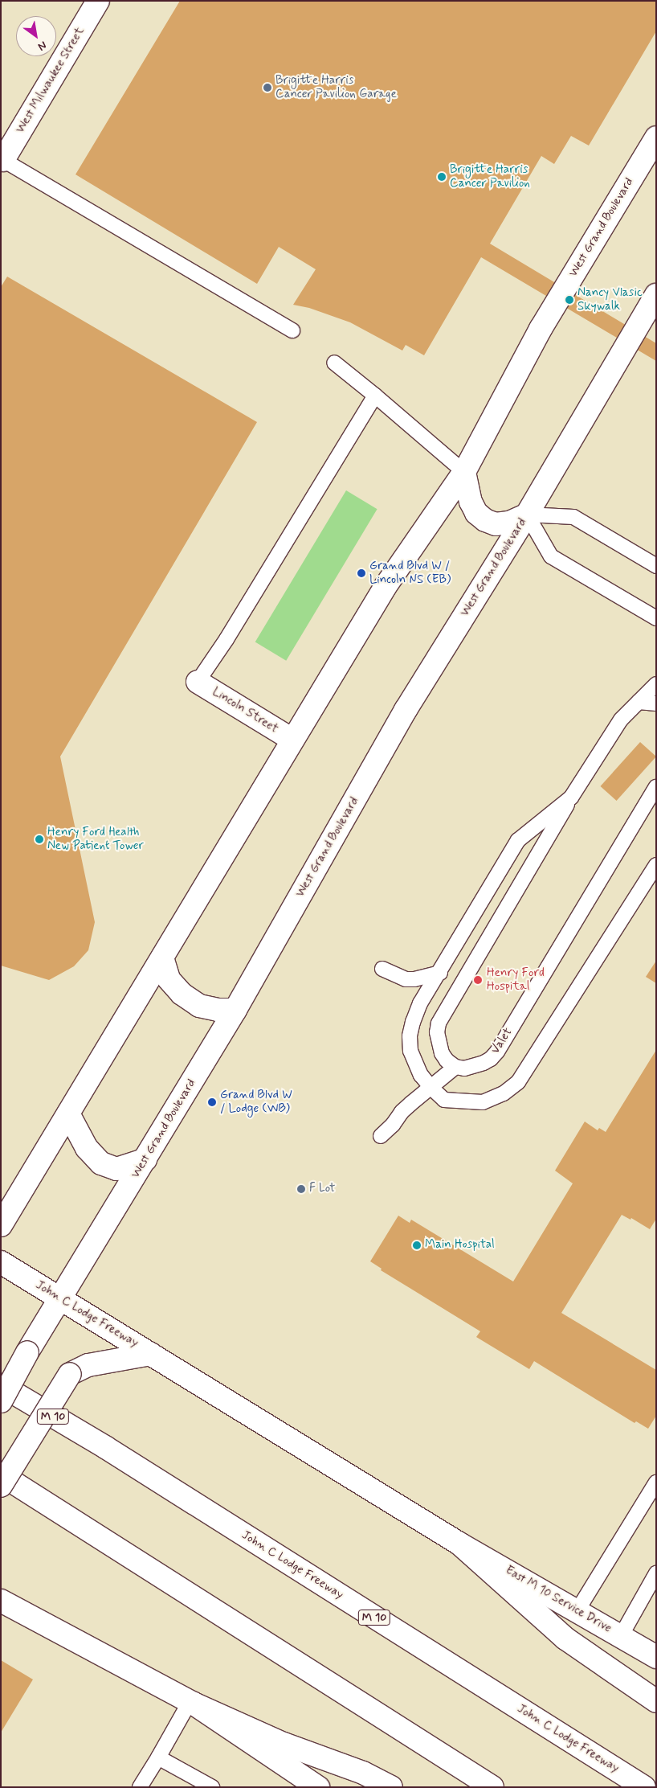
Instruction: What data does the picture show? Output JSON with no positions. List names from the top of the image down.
{
  "streets": {
    "main road": [
      "West Milwaukee Street",
      "West Grand Boulevard",
      "Lincoln Street",
      "John C Lodge Freeway",
      "M 10",
      "East M 10 Service Drive"
    ],
    "lane": ["Valet"]
  },
  "crossings": [
    ["West Grand Boulevard", "Lincoln Street"],
    ["West Grand Boulevard", "John C Lodge Freeway"],
    ["John C Lodge Freeway", "East M 10 Service Drive"]
  ],
  "places": [
    "Brigitte Harris Cancer Pavilion Garage",
    "Brigitte Harris Cancer Pavilion",
    "Nancy Vlasic Skywalk",
    "Grand Blvd W / Lincoln NS (EB)",
    "Henry Ford Health New Patient Tower",
    "Henry Ford Hospital",
    "Grand Blvd W / Lodge (WB)",
    "F Lot",
    "Main Hospital"
  ],
  "north": "bottom right"
}
